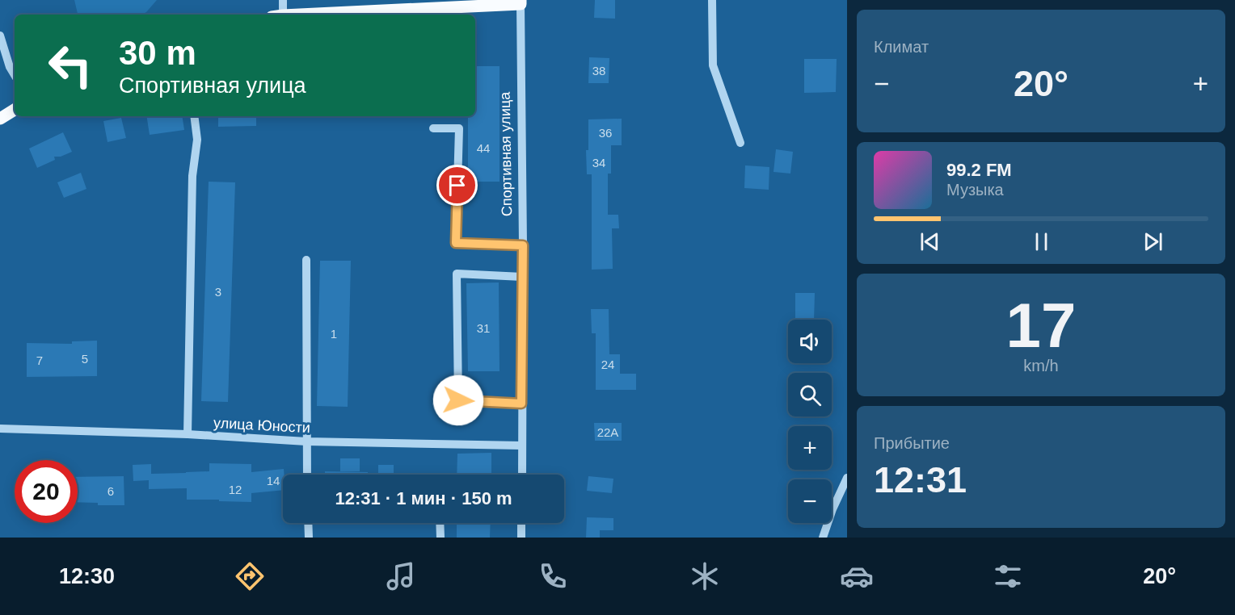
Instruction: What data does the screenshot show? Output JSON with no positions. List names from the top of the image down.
{
  "streets": {
    "street": ["Спортивная улица", "улица Юности"]
  },
  "crossings": [
    ["Спортивная улица", "улица Юности"]
  ],
  "house_numbers": [
    "38",
    "36",
    "44",
    "34",
    "3",
    "31",
    "1",
    "5",
    "7",
    "24",
    "22А",
    "14",
    "12",
    "6"
  ],
  "page": {
    "tile": [
      "Климат",
      ["17", "km/h"],
      ["Прибытие", "12:31"]
    ],
    "turn": ["30 m", "Спортивная улица"],
    "heat": ["−", "20°", "+"],
    "song": ["99.2 FM", "Музыка"],
    "map_buttons": ["+", "−"],
    "limit": "20",
    "trip": "12:31 · 1 мин · 150 m",
    "tabs": ["12:30", "20°"]
  }
}
